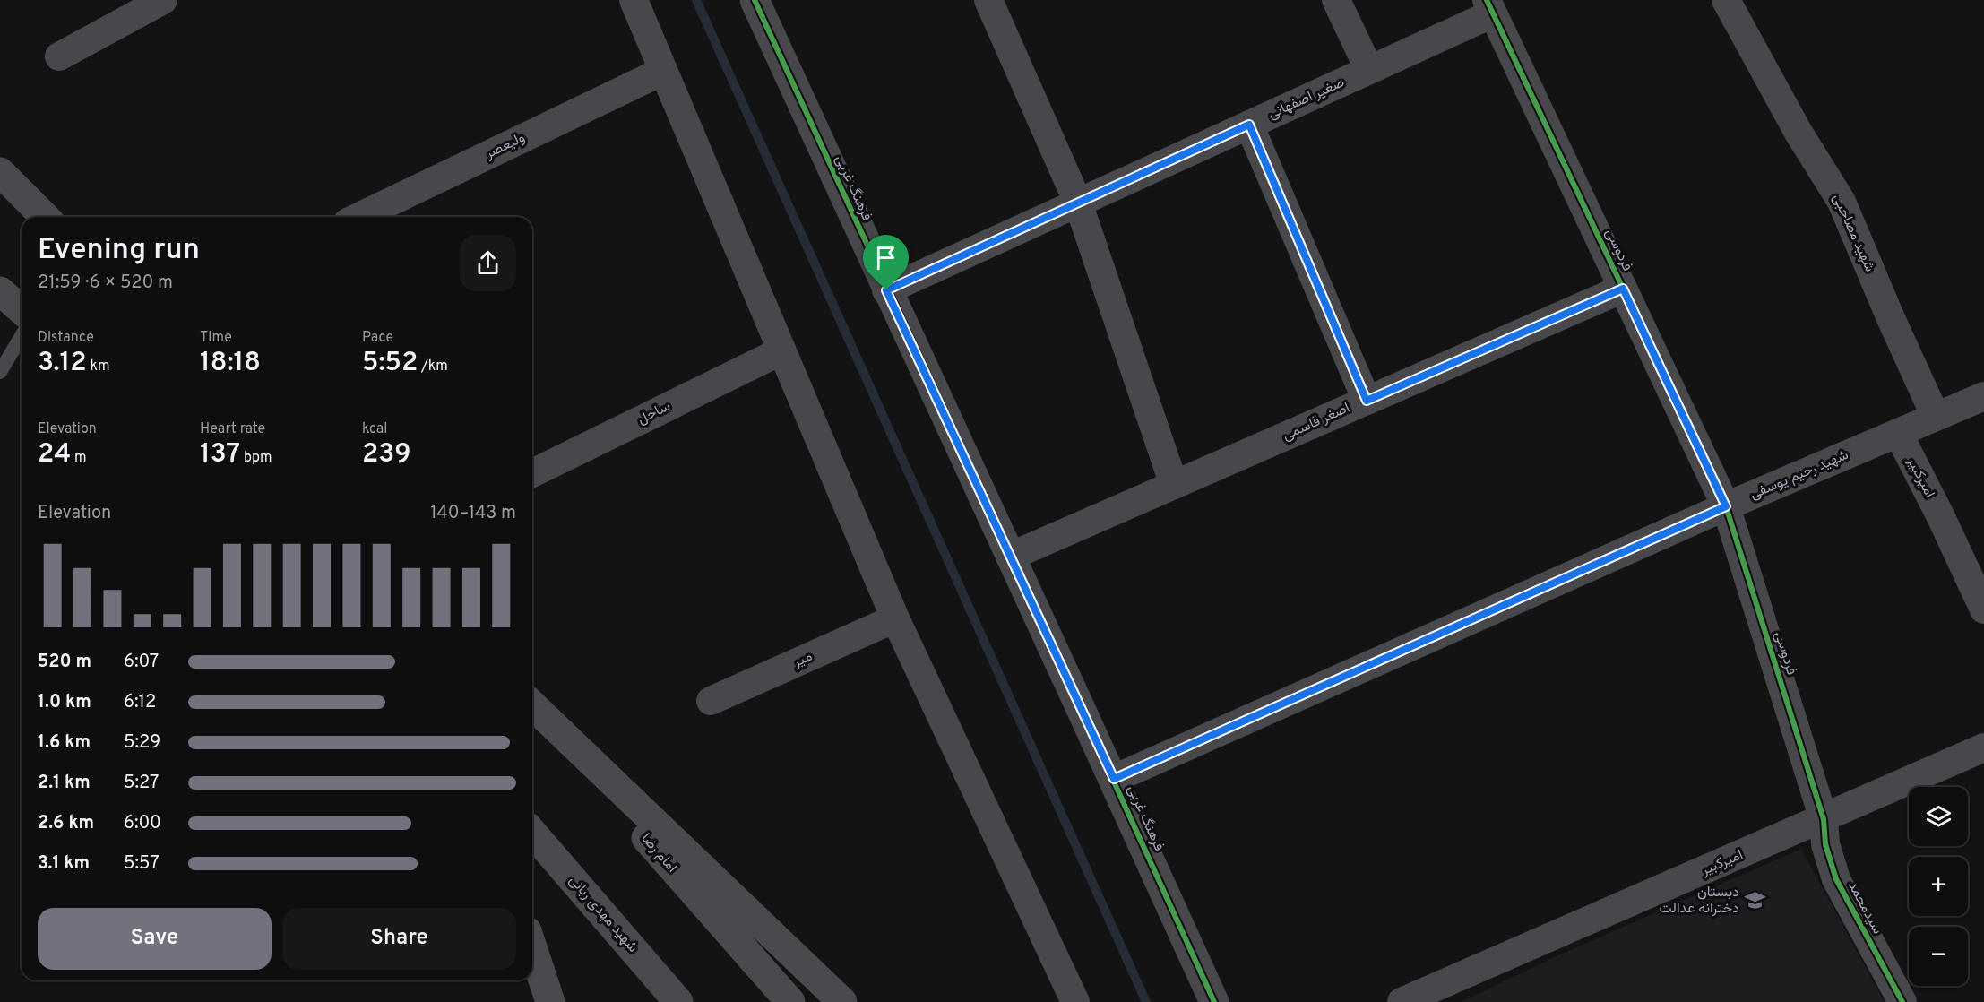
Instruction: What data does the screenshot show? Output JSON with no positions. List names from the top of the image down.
{
  "streets": {
    "highway": ["امام رضا", "شهید مهدی ربانی"],
    "street": [
      "صغیر اصفهانی",
      "ولیعصر",
      "فرهنگ غربی",
      "شهید مصاحبی",
      "فردوسی",
      "ساحل",
      "اصغر قاسمی",
      "شهید رحیم یوسفی",
      "امیرکبیر",
      "میر",
      "سیدمحمد"
    ]
  },
  "crossings": [
    ["صغیر اصفهانی", "فرهنگ غربی"],
    ["صغیر اصفهانی", "فردوسی"],
    ["فرهنگ غربی", "اصغر قاسمی"],
    ["فرهنگ غربی", "شهید رحیم یوسفی"],
    ["شهید مصاحبی", "شهید رحیم یوسفی"],
    ["فردوسی", "اصغر قاسمی"],
    ["فردوسی", "شهید رحیم یوسفی"],
    ["فردوسی", "امیرکبیر"],
    ["فردوسی", "سیدمحمد"],
    ["شهید رحیم یوسفی", "امیرکبیر"],
    ["امیرکبیر", "سیدمحمد"]
  ],
  "places": {
    "school or university": ["دبستان دخترانه عدالت"]
  },
  "page": {
    "heading": ["Evening run", "21:59 · 6 × 520 m"],
    "stats": [
      ["Distance", "3.12 km"],
      ["Time", "18:18"],
      ["Pace", "5:52 /km"],
      ["Elevation", "24 m"],
      ["Heart rate", "137 bpm"],
      ["kcal", "239"]
    ],
    "chart": ["Elevation", "140–143 m"],
    "list": [
      {
        "name": "520 m",
        "note": "6:07"
      },
      {
        "name": "1.0 km",
        "note": "6:12"
      },
      {
        "name": "1.6 km",
        "note": "5:29"
      },
      {
        "name": "2.1 km",
        "note": "5:27"
      },
      {
        "name": "2.6 km",
        "note": "6:00"
      },
      {
        "name": "3.1 km",
        "note": "5:57"
      }
    ],
    "map_buttons": ["+", "−"],
    "buttons": ["Save", "Share"]
  }
}
